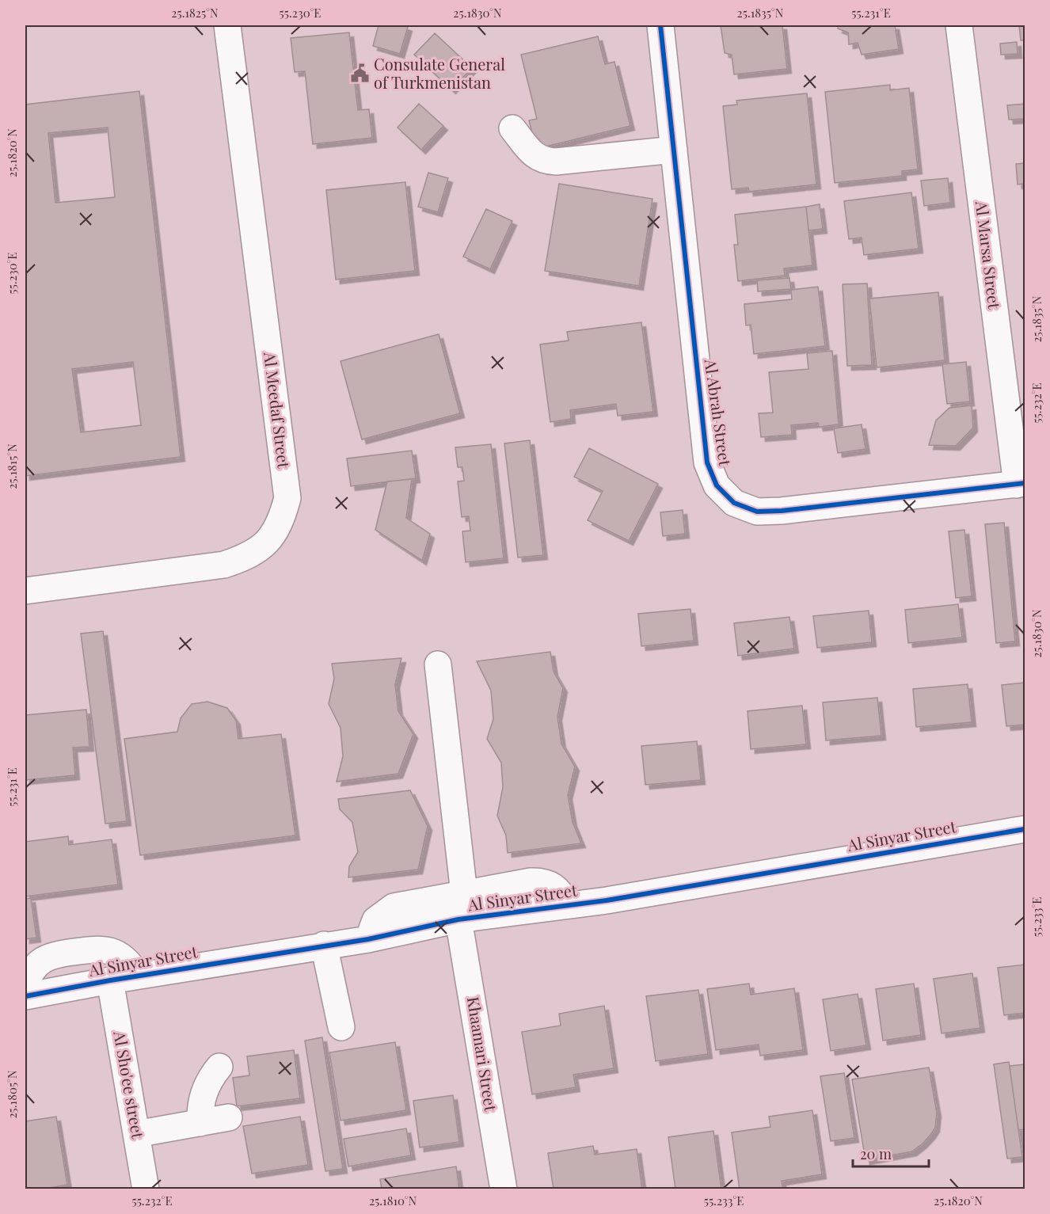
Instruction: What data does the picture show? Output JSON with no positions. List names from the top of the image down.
{
  "streets": {
    "street": [
      "Al Marsa Street",
      "Al Meedaf Street",
      "Al Abrah Street",
      "Al Sinyar Street",
      "Khaamari Street",
      "Al Sho'ee street"
    ]
  },
  "crossings": [
    ["Al Marsa Street", "Al Abrah Street"],
    ["Al Sinyar Street", "Khaamari Street"],
    ["Al Sinyar Street", "Al Sho'ee street"]
  ],
  "places": {
    "public building": ["Consulate General of Turkmenistan"]
  },
  "scale_bar": "20 m",
  "coordinates": [
    "25.1825°N",
    "55.230°E",
    "25.1830°N",
    "25.1835°N",
    "55.231°E",
    "25.1820°N",
    "55.232°E",
    "25.1815°N",
    "55.233°E",
    "25.1805°N",
    "25.1810°N"
  ]
}
